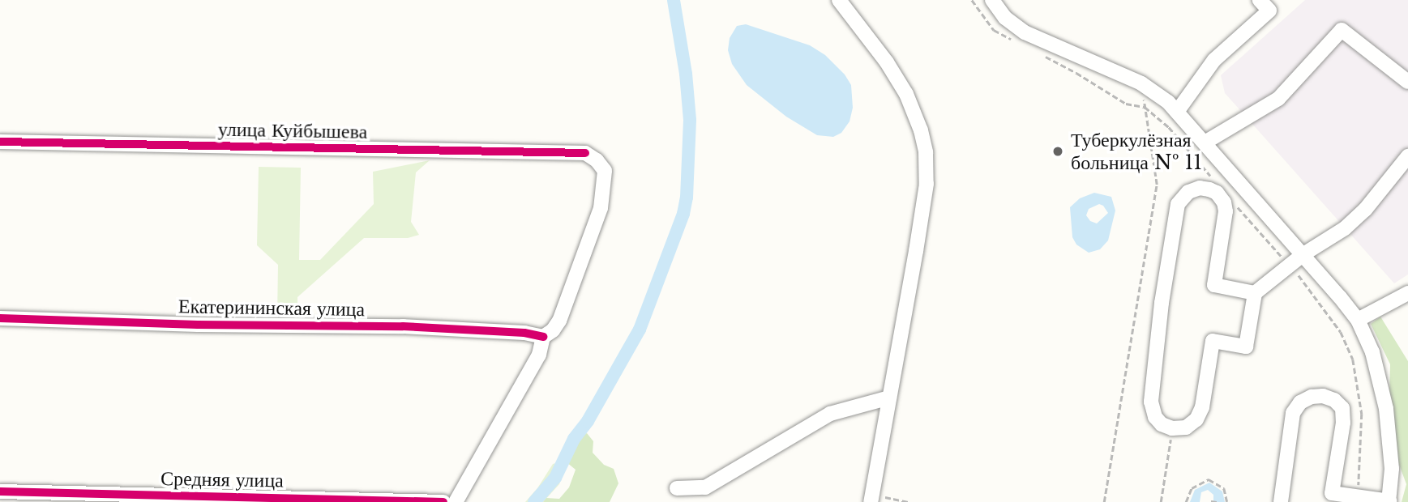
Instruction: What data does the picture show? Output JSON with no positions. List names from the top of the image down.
{
  "streets": {
    "street": ["улица Куйбышева", "Екатерининская улица", "Средняя улица"]
  },
  "crossings": [
    ["улица Куйбышева", "Екатерининская улица"]
  ],
  "places": ["Туберкулёзная больница № 11"]
}
